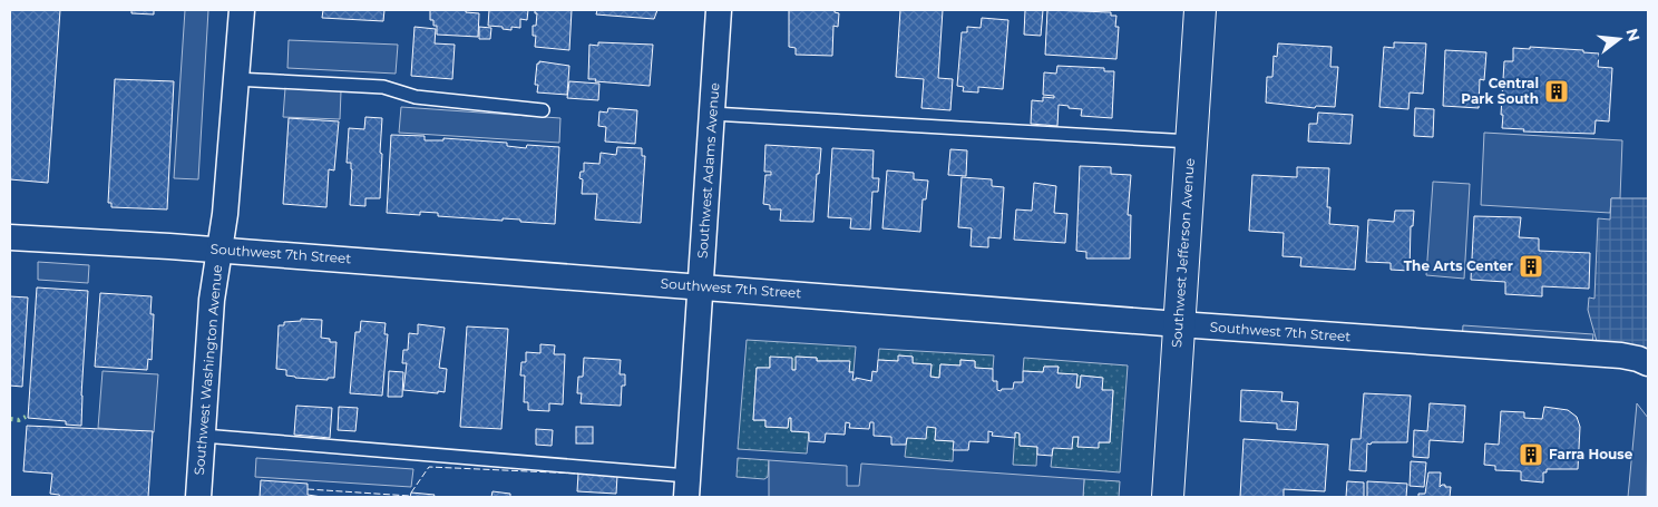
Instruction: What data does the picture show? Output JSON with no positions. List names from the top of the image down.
{
  "streets": {
    "street": [
      "Southwest Adams Avenue",
      "Southwest Jefferson Avenue",
      "Southwest 7th Street",
      "Southwest Washington Avenue"
    ]
  },
  "crossings": [
    ["Southwest Adams Avenue", "Southwest 7th Street"],
    ["Southwest Jefferson Avenue", "Southwest 7th Street"],
    ["Southwest 7th Street", "Southwest Washington Avenue"]
  ],
  "places": {
    "building": ["Central Park South", "The Arts Center", "Farra House"]
  },
  "north": "right"
}
